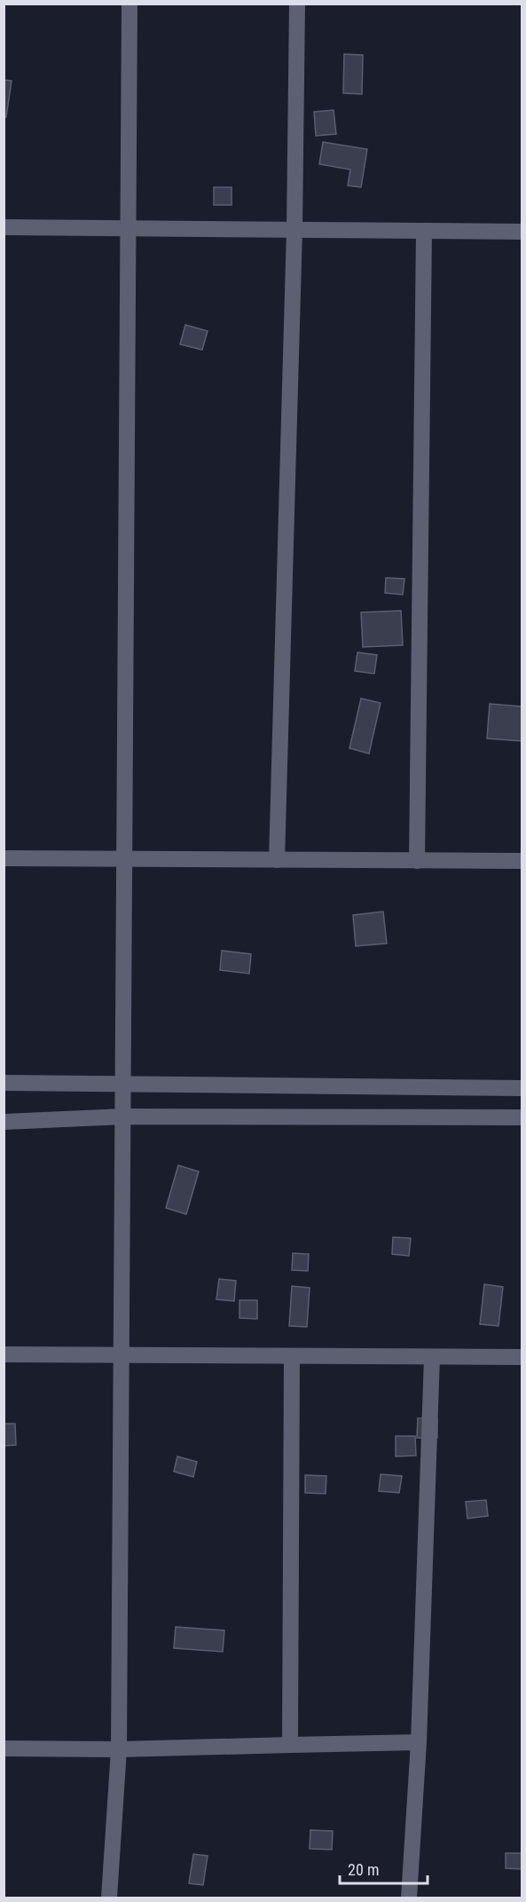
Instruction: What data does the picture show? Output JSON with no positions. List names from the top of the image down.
{
  "scale_bar": "20 m"
}
